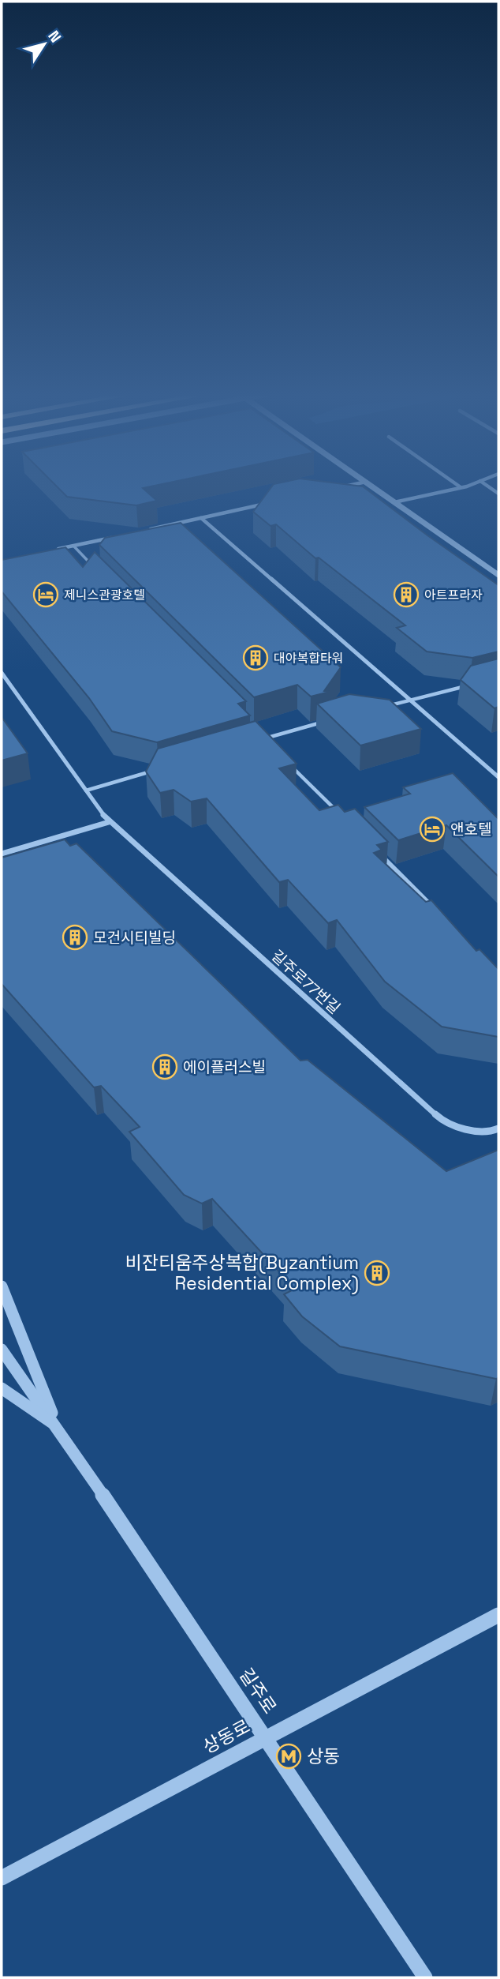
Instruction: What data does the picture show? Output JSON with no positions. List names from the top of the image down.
{
  "streets": {
    "street": ["길주로77번길", "길주로", "상동로"]
  },
  "crossings": [
    ["길주로", "상동로"]
  ],
  "places": {
    "hotel": ["제니스관광호텔", "앤호텔"],
    "building": [
      "아트프라자",
      "대야복합타워",
      "모건시티빌딩",
      "에이플러스빌",
      "비잔티움주상복합(Byzantium Residential Complex)"
    ],
    "metro station": ["상동"]
  },
  "north": "top right"
}
